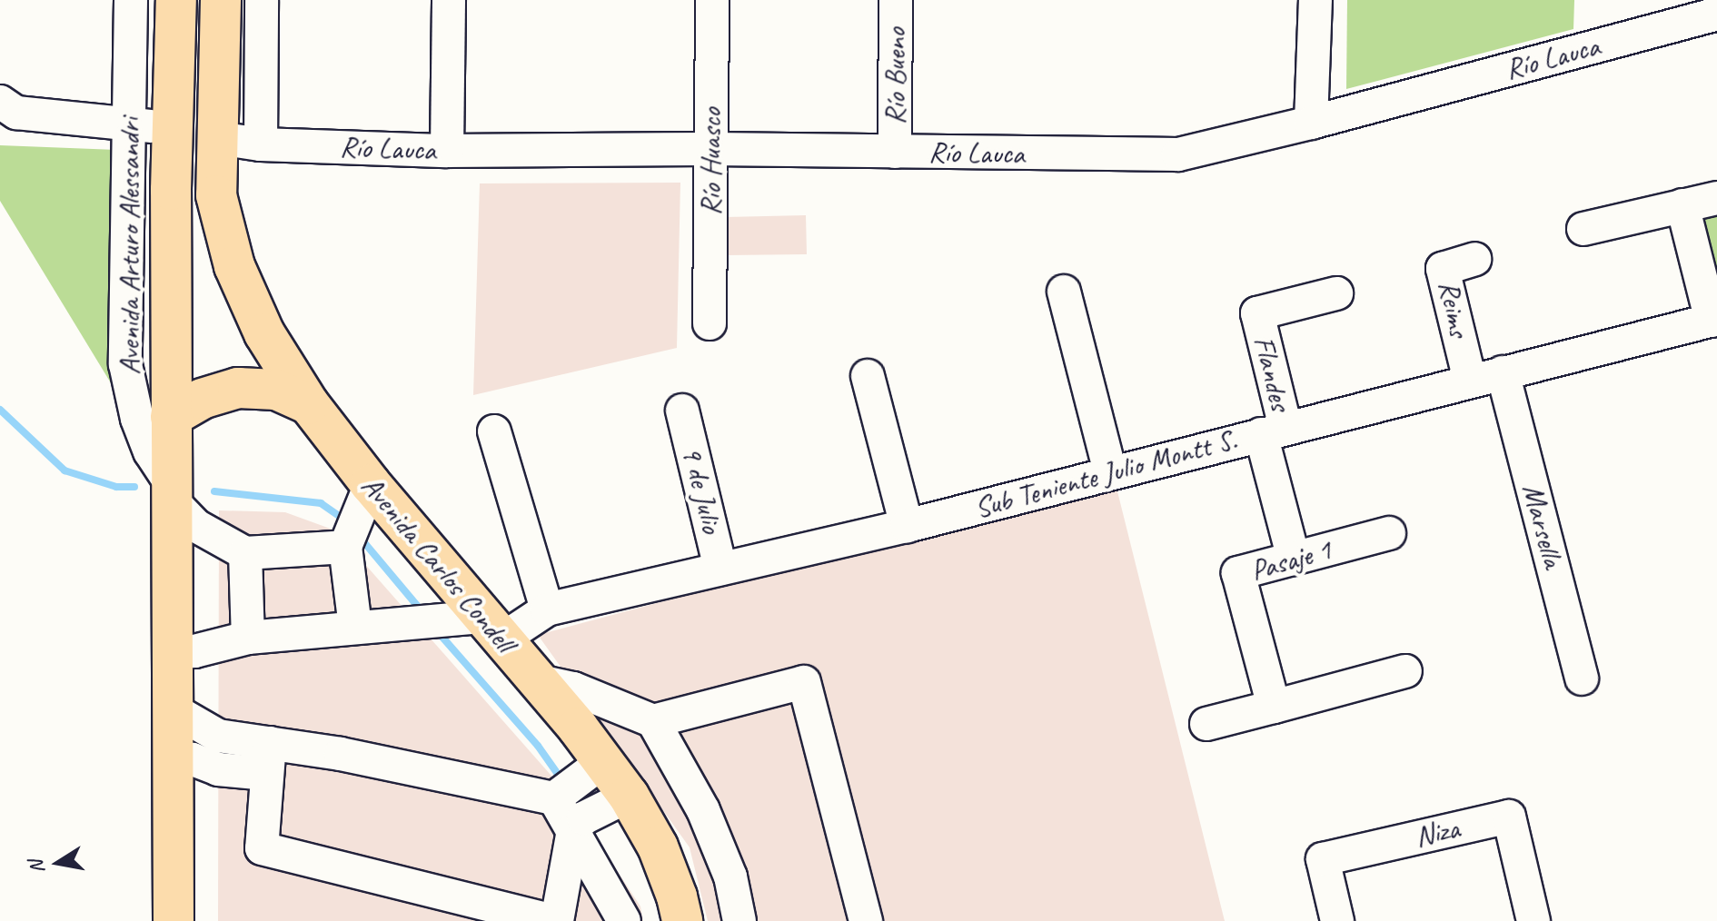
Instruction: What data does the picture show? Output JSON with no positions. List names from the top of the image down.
{
  "streets": {
    "main road": ["Avenida Arturo Alessandri", "Avenida Carlos Condell"],
    "street": [
      "Río Lauca",
      "Río Bueno",
      "Río Huasco",
      "Reims",
      "Flandes",
      "Sub Teniente Julio Montt S.",
      "9 de Julio",
      "Marsella",
      "Pasaje 1",
      "Niza"
    ]
  },
  "crossings": [
    ["Río Lauca", "Río Bueno"],
    ["Río Lauca", "Río Huasco"],
    ["Avenida Arturo Alessandri", "Avenida Carlos Condell"],
    ["Reims", "Sub Teniente Julio Montt S."],
    ["Flandes", "Sub Teniente Julio Montt S."],
    ["Flandes", "Pasaje 1"],
    ["Sub Teniente Julio Montt S.", "9 de Julio"],
    ["Sub Teniente Julio Montt S.", "Marsella"],
    ["Sub Teniente Julio Montt S.", "Avenida Carlos Condell"]
  ],
  "north": "left"
}
